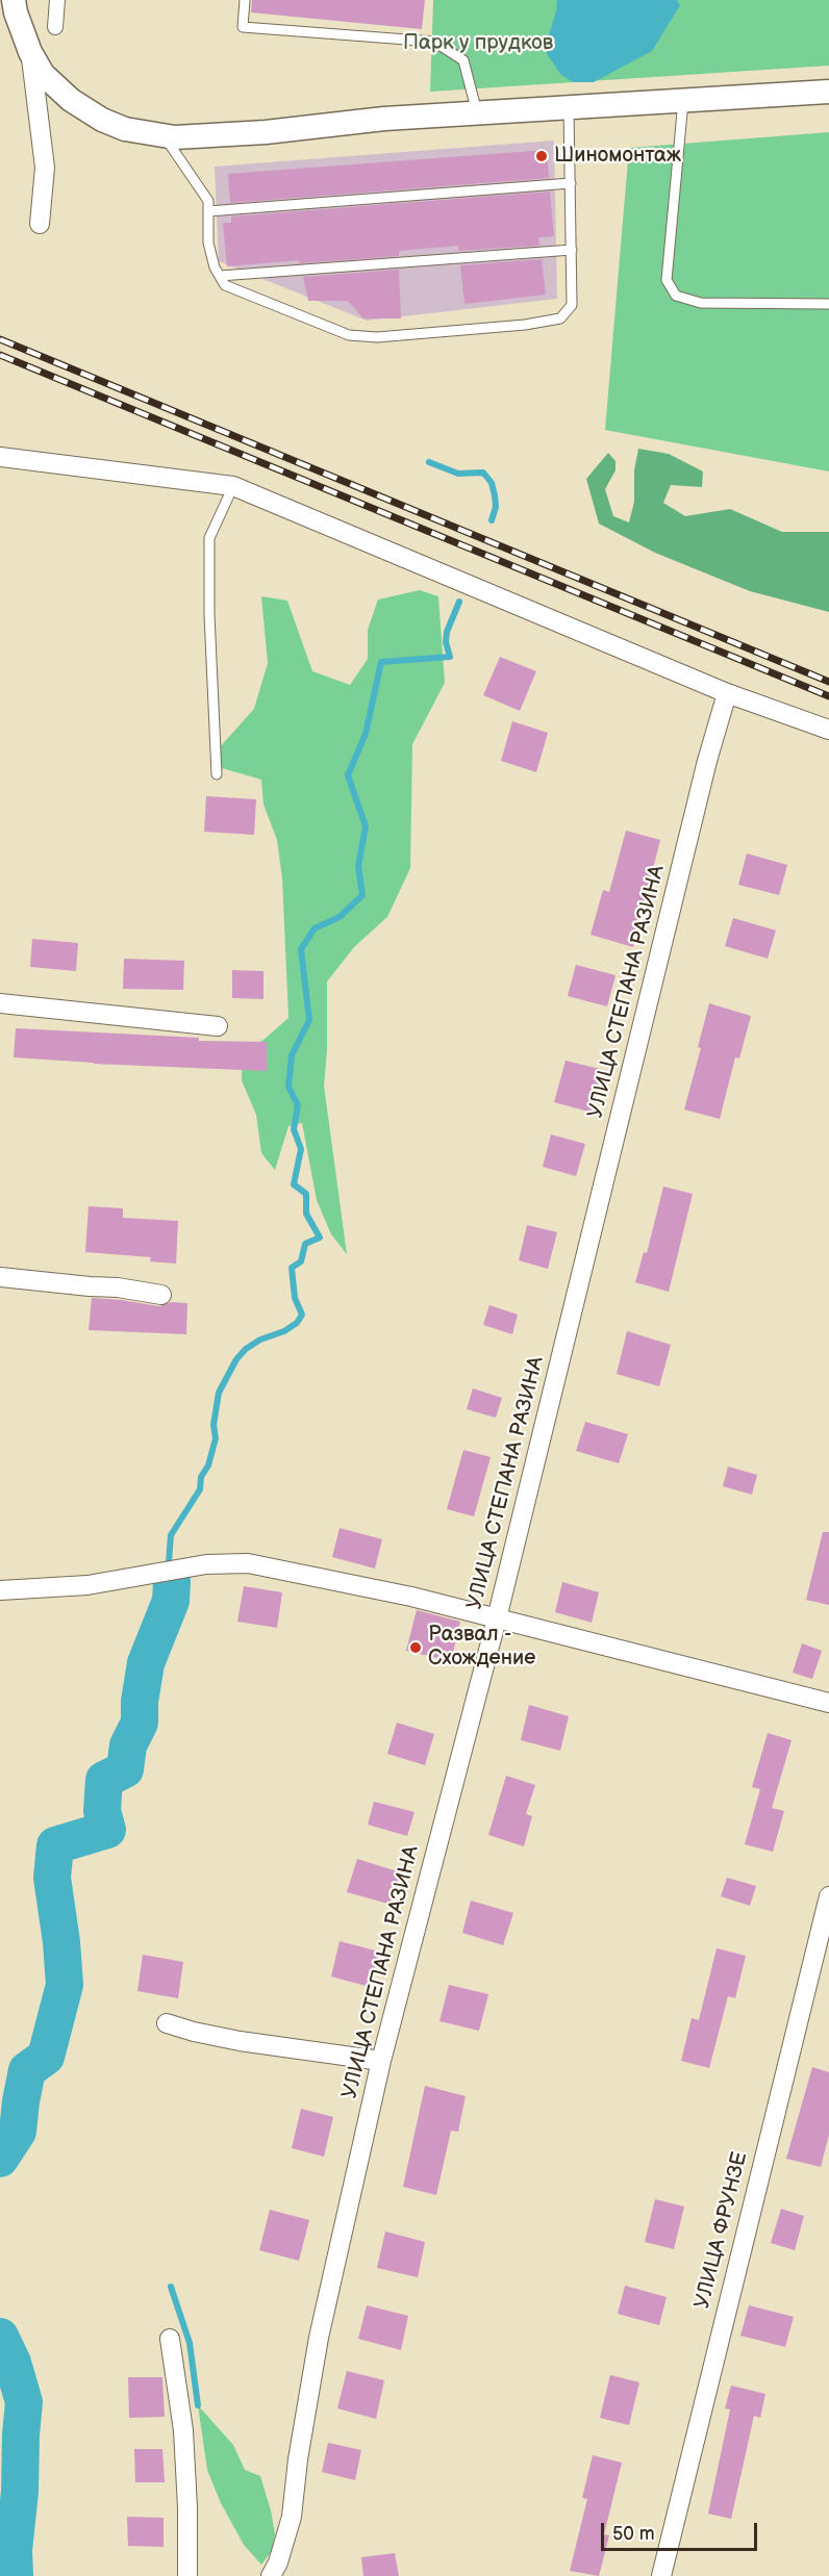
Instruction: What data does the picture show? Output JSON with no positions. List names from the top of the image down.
{
  "streets": {
    "street": ["УЛИЦА СТЕПАНА РАЗИНА", "УЛИЦА ФРУНЗЕ"]
  },
  "parks": ["Парк у прудков"],
  "places": ["Шиномонтаж", "Развал - Схождение"],
  "scale_bar": "50 m"
}
